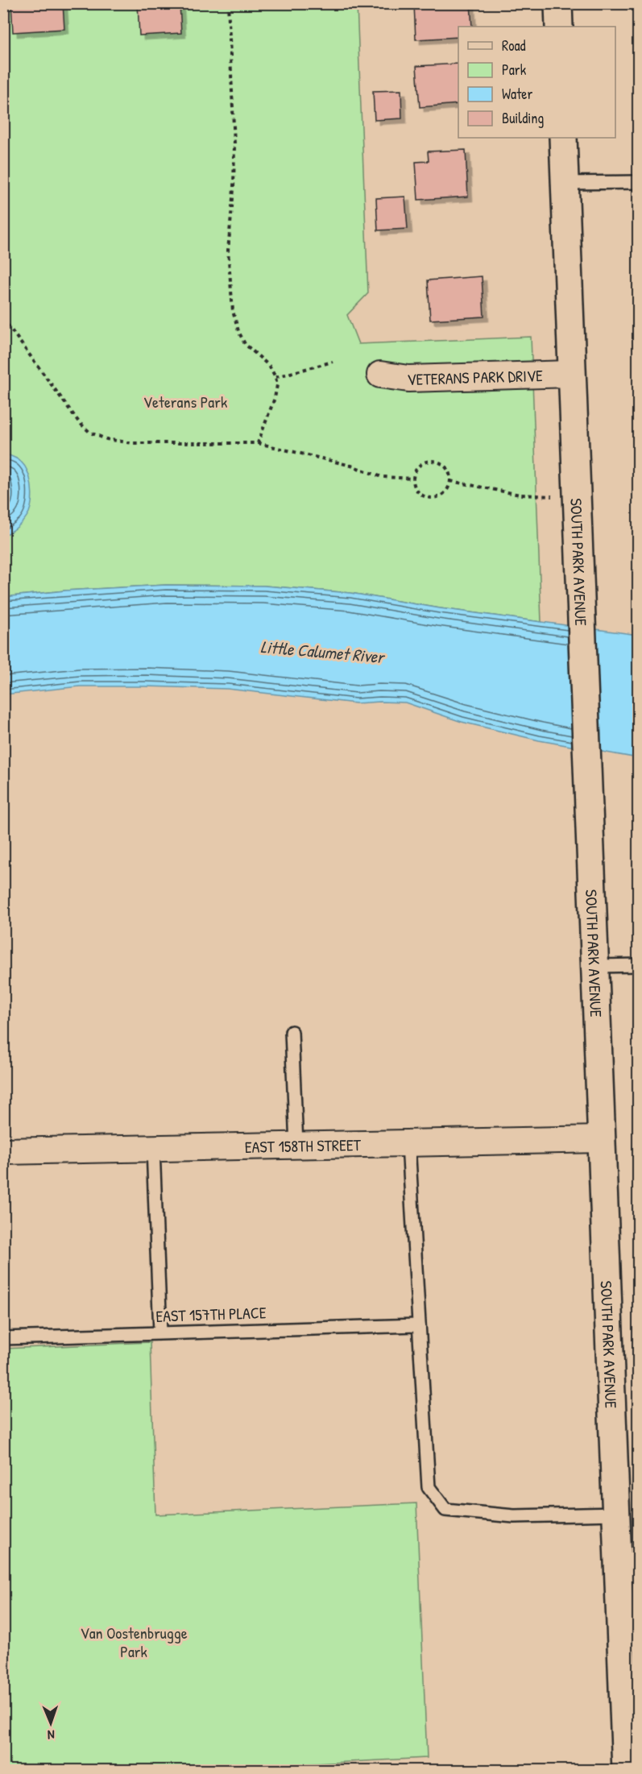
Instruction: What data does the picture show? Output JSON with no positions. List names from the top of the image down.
{
  "streets": {
    "street": ["VETERANS PARK DRIVE", "SOUTH PARK AVENUE", "EAST 158TH STREET"],
    "lane": ["EAST 157TH PLACE"]
  },
  "crossings": [
    ["VETERANS PARK DRIVE", "SOUTH PARK AVENUE"],
    ["SOUTH PARK AVENUE", "EAST 158TH STREET"]
  ],
  "water": ["Little Calumet River"],
  "parks": ["Veterans Park", "Van Oostenbrugge Park"],
  "legend": [
    "Road",
    "Park",
    "Water",
    "Building"
  ],
  "north": "bottom"
}
